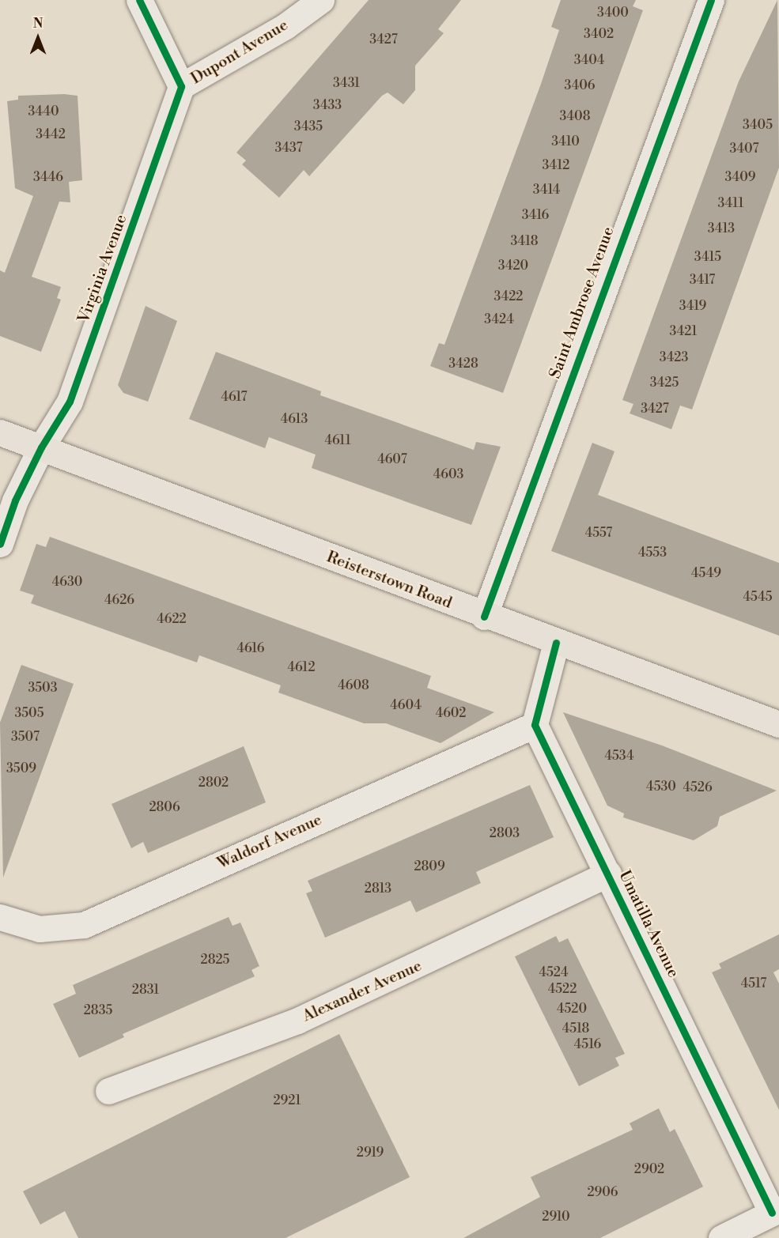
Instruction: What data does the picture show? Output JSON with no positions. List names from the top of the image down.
{
  "streets": {
    "main road": ["Reisterstown Road"],
    "street": [
      "Dupont Avenue",
      "Virginia Avenue",
      "Saint Ambrose Avenue",
      "Waldorf Avenue",
      "Umatilla Avenue",
      "Alexander Avenue"
    ]
  },
  "crossings": [
    ["Dupont Avenue", "Virginia Avenue"],
    ["Virginia Avenue", "Reisterstown Road"],
    ["Saint Ambrose Avenue", "Reisterstown Road"],
    ["Waldorf Avenue", "Umatilla Avenue"],
    ["Umatilla Avenue", "Alexander Avenue"]
  ],
  "house_numbers": [
    "3400",
    "3402",
    "3427",
    "3404",
    "3431",
    "3406",
    "3433",
    "3440",
    "3408",
    "3405",
    "3435",
    "3442",
    "3410",
    "3437",
    "3407",
    "3412",
    "3446",
    "3409",
    "3414",
    "3411",
    "3416",
    "3413",
    "3418",
    "3415",
    "3420",
    "3417",
    "3422",
    "3419",
    "3424",
    "3421",
    "3423",
    "3428",
    "3425",
    "4617",
    "3427",
    "4613",
    "4611",
    "4607",
    "4603",
    "4557",
    "4553",
    "4549",
    "4630",
    "4545",
    "4626",
    "4622",
    "4616",
    "4612",
    "4608",
    "3503",
    "4604",
    "3505",
    "4602",
    "3507",
    "4534",
    "3509",
    "2802",
    "4530",
    "4526",
    "2806",
    "2803",
    "2809",
    "2813",
    "2825",
    "4524",
    "4517",
    "4522",
    "2831",
    "4520",
    "2835",
    "4518",
    "4516",
    "2921",
    "2919",
    "2902",
    "2906",
    "2910"
  ],
  "north": "top"
}
